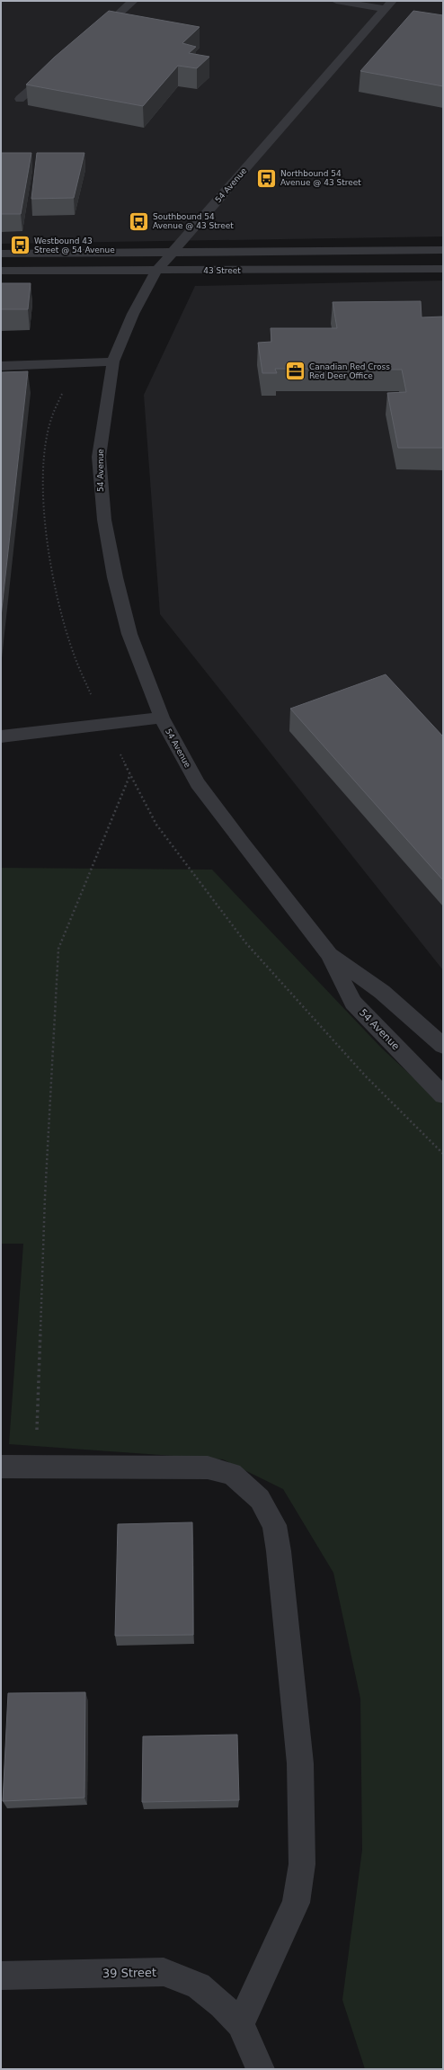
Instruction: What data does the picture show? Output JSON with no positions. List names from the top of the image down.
{
  "streets": {
    "street": ["54 Avenue", "43 Street", "39 Street"]
  },
  "crossings": [
    ["54 Avenue", "43 Street"]
  ],
  "places": {
    "bus stop": ["Northbound 54 Avenue @ 43 Street", "Southbound 54 Avenue @ 43 Street", "Westbound 43 Street @ 54 Avenue"],
    "office": ["Canadian Red Cross Red Deer Office"]
  }
}
